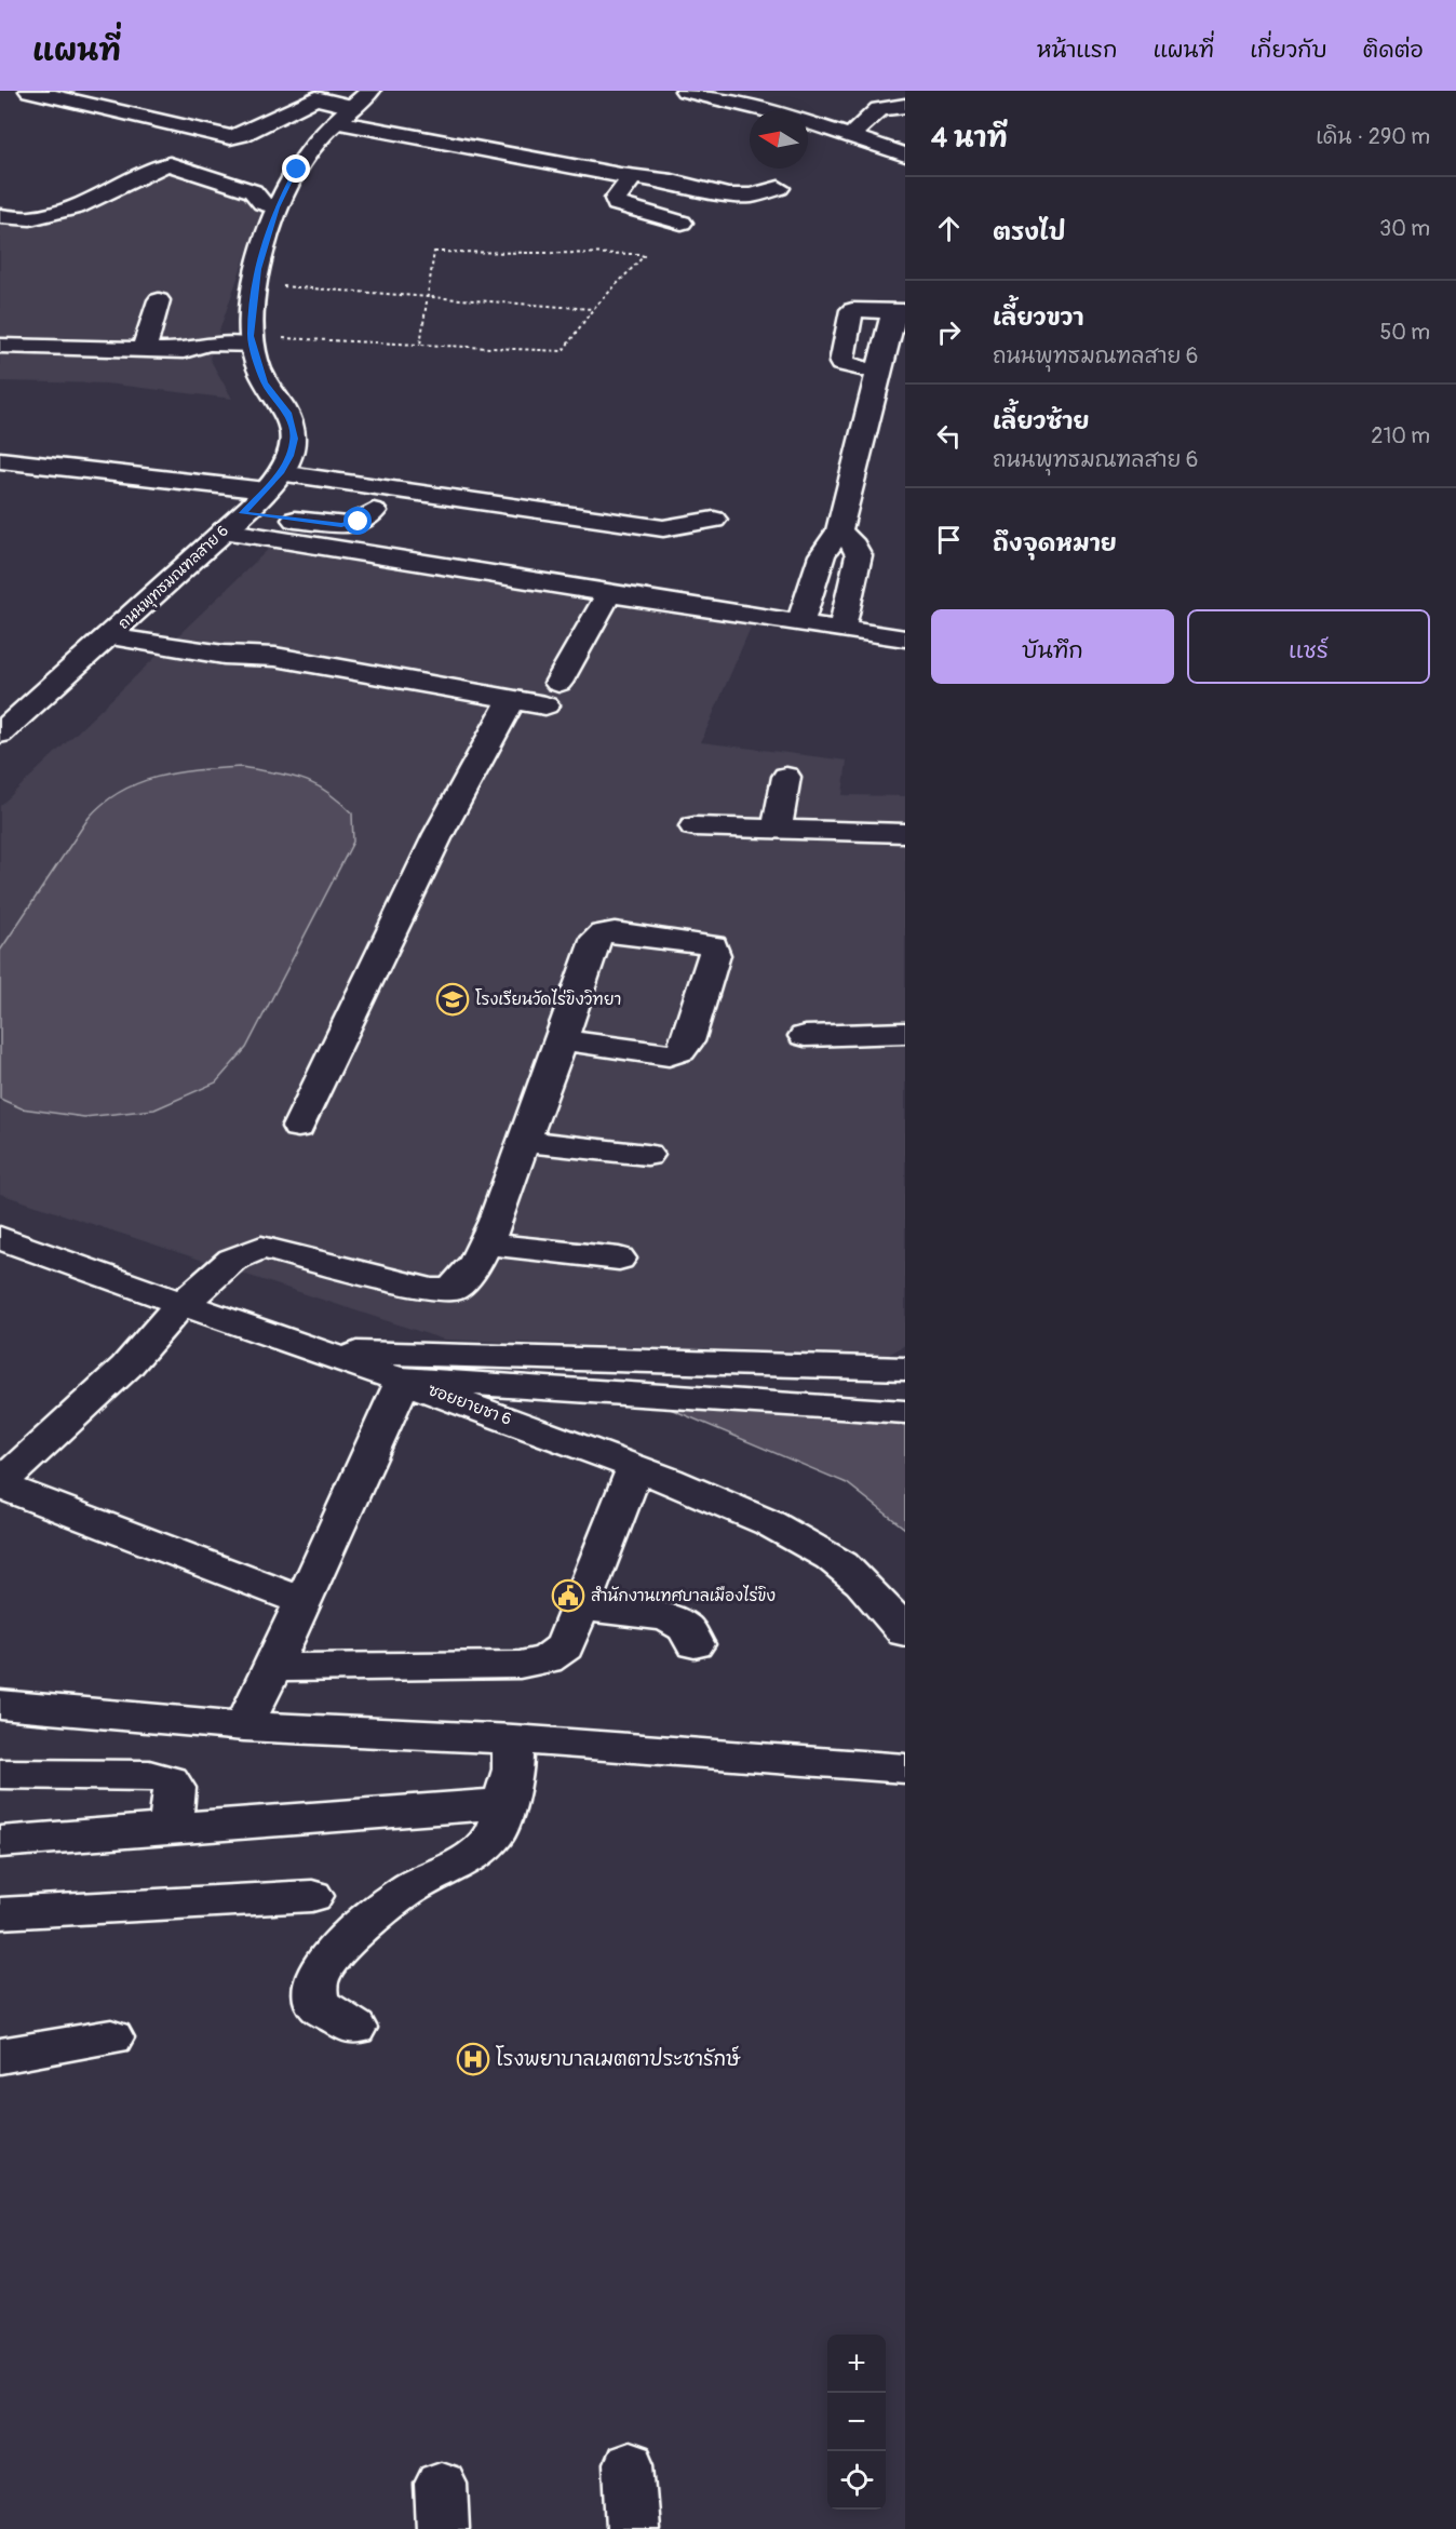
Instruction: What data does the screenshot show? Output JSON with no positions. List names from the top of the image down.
{
  "streets": {
    "street": ["ถนนพุทธมณฑลสาย 6", "ซอยยายชา 6"]
  },
  "places": {
    "school or university": ["โรงเรียนวัดไร่ขิงวิทยา"],
    "public building": ["สำนักงานเทศบาลเมืองไร่ขิง"],
    "hospital": ["โรงพยาบาลเมตตาประชารักษ์"]
  },
  "north": "left",
  "page": {
    "header": "แผนที่",
    "nav": [
      "หน้าแรก",
      "แผนที่",
      "เกี่ยวกับ",
      "ติดต่อ"
    ],
    "heading": ["4 นาที", "เดิน · 290 m"],
    "list": [
      ["ตรงไป", "30 m"],
      ["เลี้ยวขวา", "ถนนพุทธมณฑลสาย 6", "50 m"],
      ["เลี้ยวซ้าย", "ถนนพุทธมณฑลสาย 6", "210 m"],
      "ถึงจุดหมาย"
    ],
    "buttons": ["บันทึก", "แชร์"],
    "map_buttons": ["+", "−"]
  }
}
